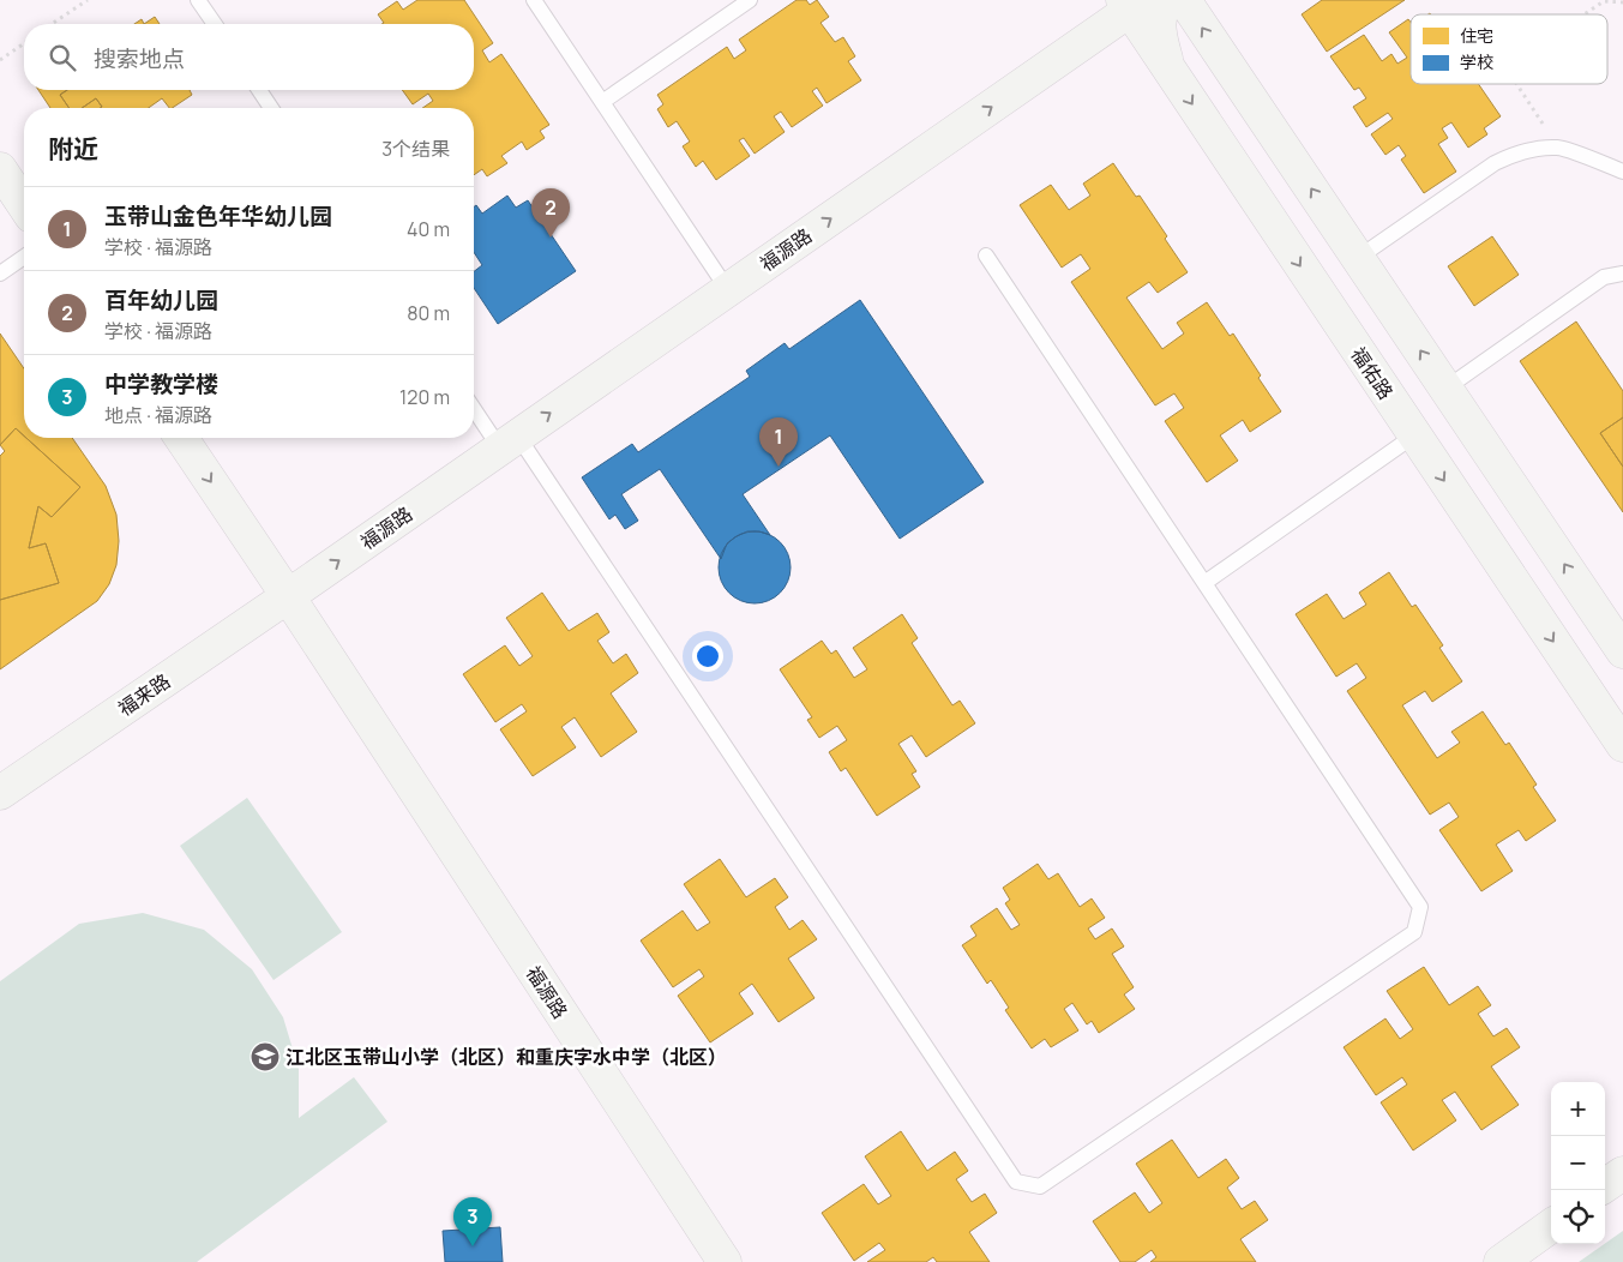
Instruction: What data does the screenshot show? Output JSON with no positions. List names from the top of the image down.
{
  "streets": {
    "street": ["福源路", "福佑路", "福来路"]
  },
  "crossings": [
    ["福源路", "福佑路"],
    ["福源路", "福来路"]
  ],
  "one_way": ["福源路"],
  "places": {
    "school or university": ["江北区玉带山小学（北区）和重庆字水中学（北区）"]
  },
  "legend": ["住宅", "学校"],
  "page": {
    "search": "搜索地点",
    "heading": ["附近", "3个结果"],
    "list": [
      {
        "mark": "1",
        "name": "玉带山金色年华幼儿园",
        "note": "学校 · 福源路",
        "value": "40 m"
      },
      {
        "mark": "2",
        "name": "百年幼儿园",
        "note": "学校 · 福源路",
        "value": "80 m"
      },
      {
        "mark": "3",
        "name": "中学教学楼",
        "note": "地点 · 福源路",
        "value": "120 m"
      }
    ],
    "pins": ["2", "1", "3"],
    "map_buttons": ["+", "−"]
  }
}
